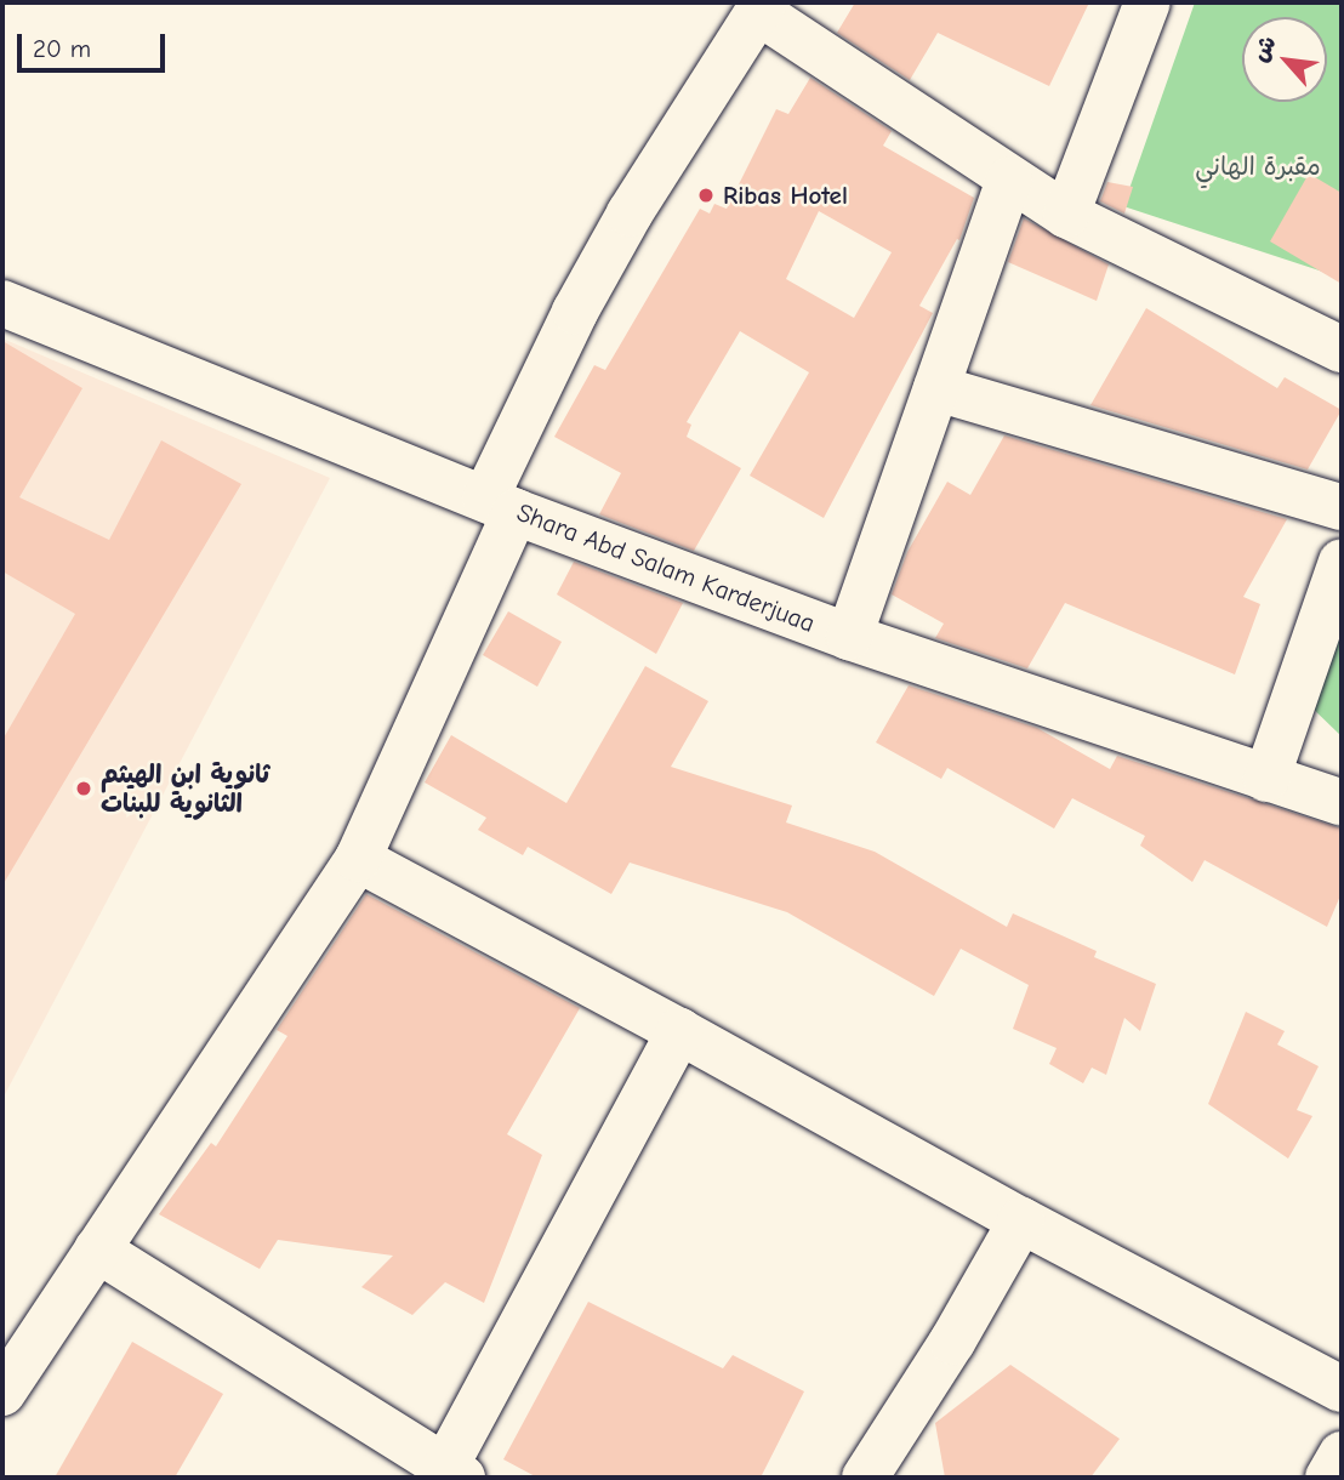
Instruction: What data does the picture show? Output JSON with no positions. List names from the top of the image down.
{
  "streets": {
    "street": ["Shara Abd Salam Karderjuaa"]
  },
  "parks": ["مقبرة الهاني"],
  "places": ["Ribas Hotel", "ثانوية ابن الهيثم الثانوية للبنات"],
  "scale_bar": "20 m",
  "north": "top left"
}
